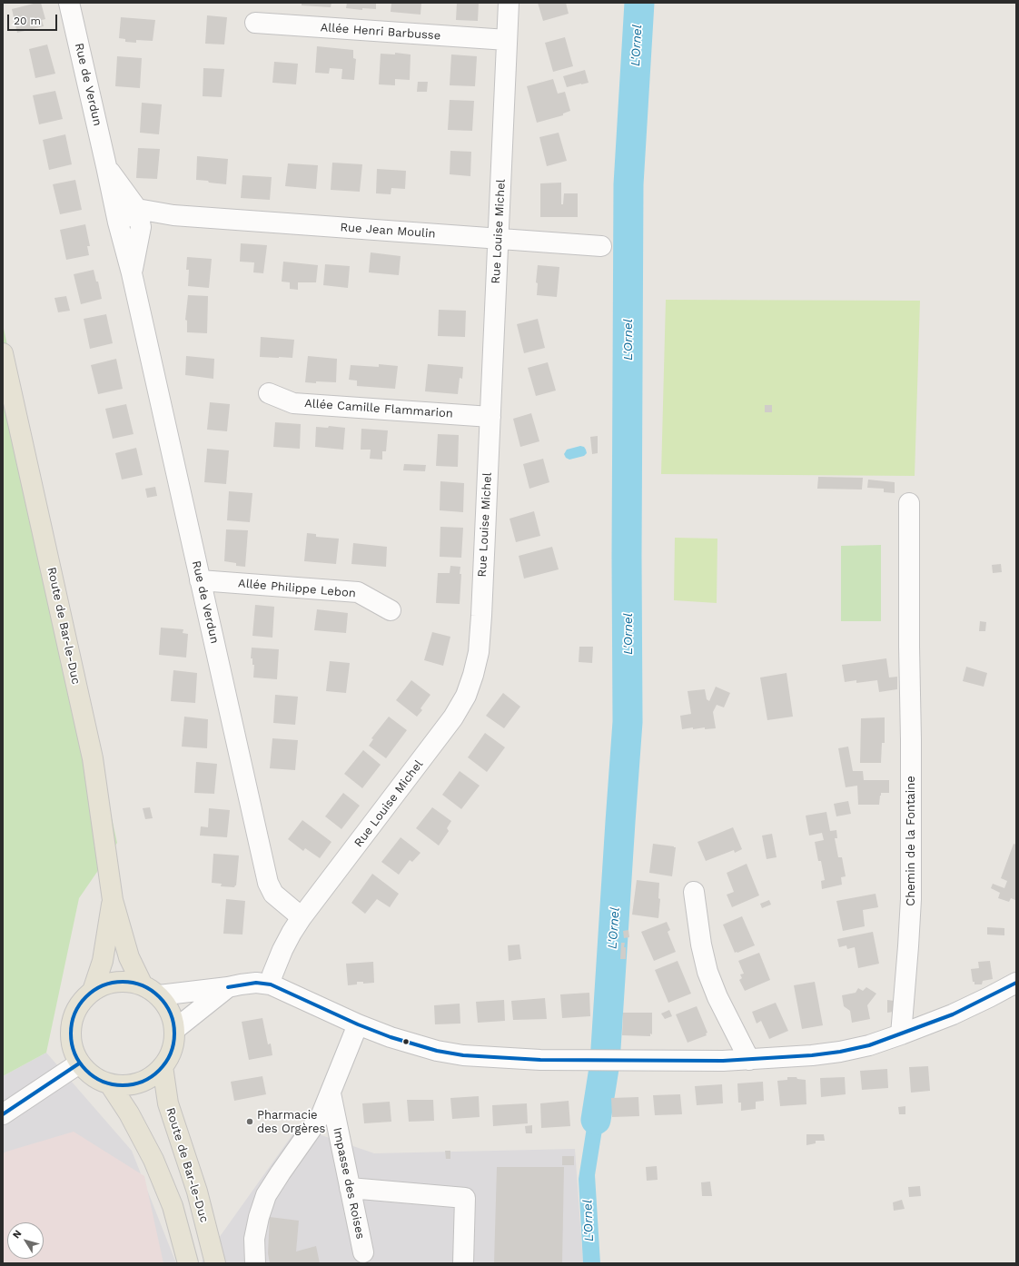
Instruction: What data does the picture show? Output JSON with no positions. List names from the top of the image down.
{
  "streets": {
    "main road": ["Route de Bar-le-Duc"],
    "street": [
      "Allée Henri Barbusse",
      "Rue de Verdun",
      "Rue Jean Moulin",
      "Rue Louise Michel",
      "Allée Camille Flammarion",
      "Allée Philippe Lebon",
      "Chemin de la Fontaine",
      "Impasse des Roises"
    ]
  },
  "crossings": [
    ["Allée Henri Barbusse", "Rue Louise Michel"],
    ["Rue de Verdun", "Rue Jean Moulin"],
    ["Rue de Verdun", "Rue Louise Michel"],
    ["Rue de Verdun", "Allée Philippe Lebon"],
    ["Rue Jean Moulin", "Rue Louise Michel"],
    ["Rue Louise Michel", "Allée Camille Flammarion"]
  ],
  "water": ["L'Ornel"],
  "places": ["Pharmacie des Orgères"],
  "scale_bar": "20 m",
  "north": "top left"
}
